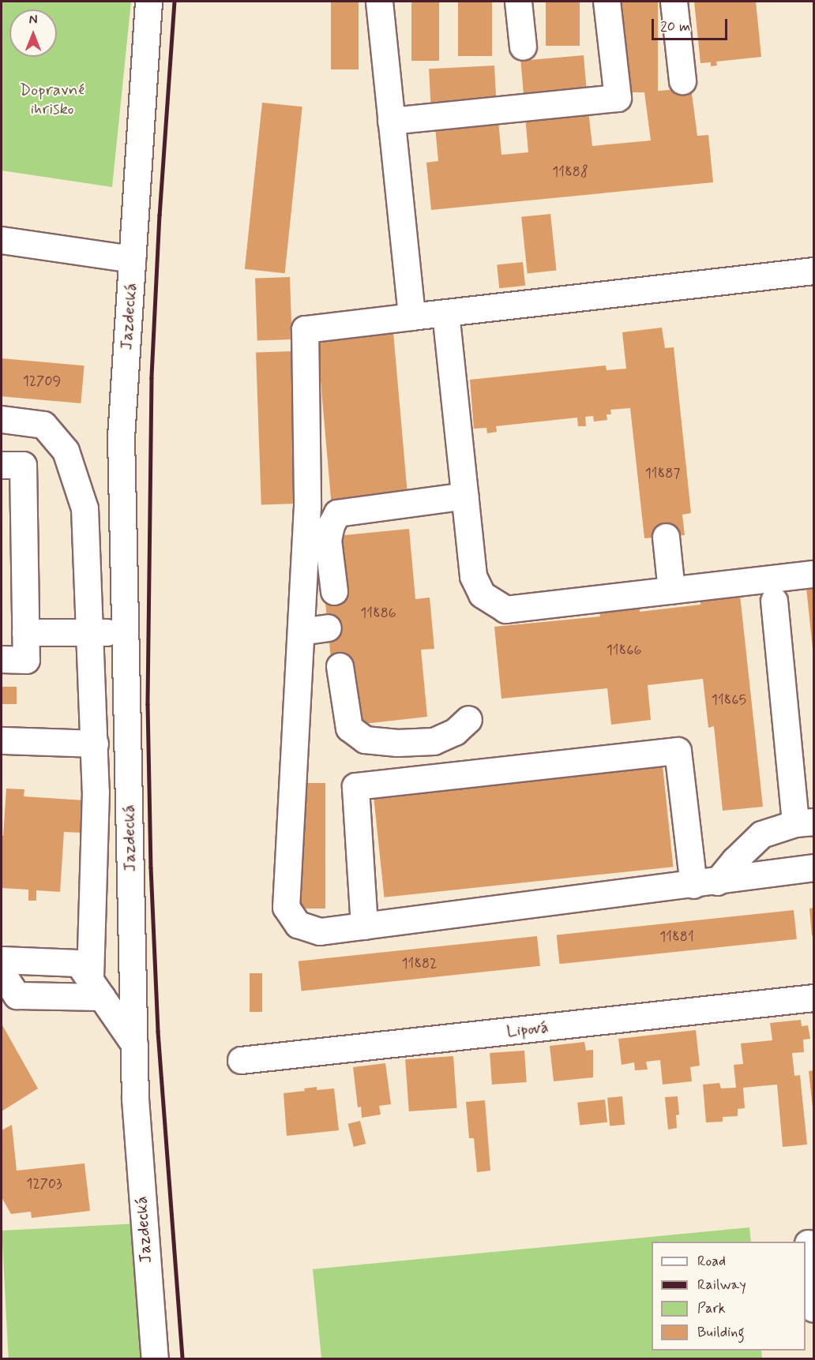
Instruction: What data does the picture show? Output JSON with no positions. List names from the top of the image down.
{
  "streets": {
    "street": ["Jazdecká", "Lipová"]
  },
  "parks": ["Dopravné ihrisko"],
  "house_numbers": [
    "11888",
    "12709",
    "11887",
    "11886",
    "11866",
    "11865",
    "11881",
    "11882",
    "12703"
  ],
  "legend": [
    "Road",
    "Railway",
    "Park",
    "Building"
  ],
  "scale_bar": "20 m",
  "north": "top"
}
